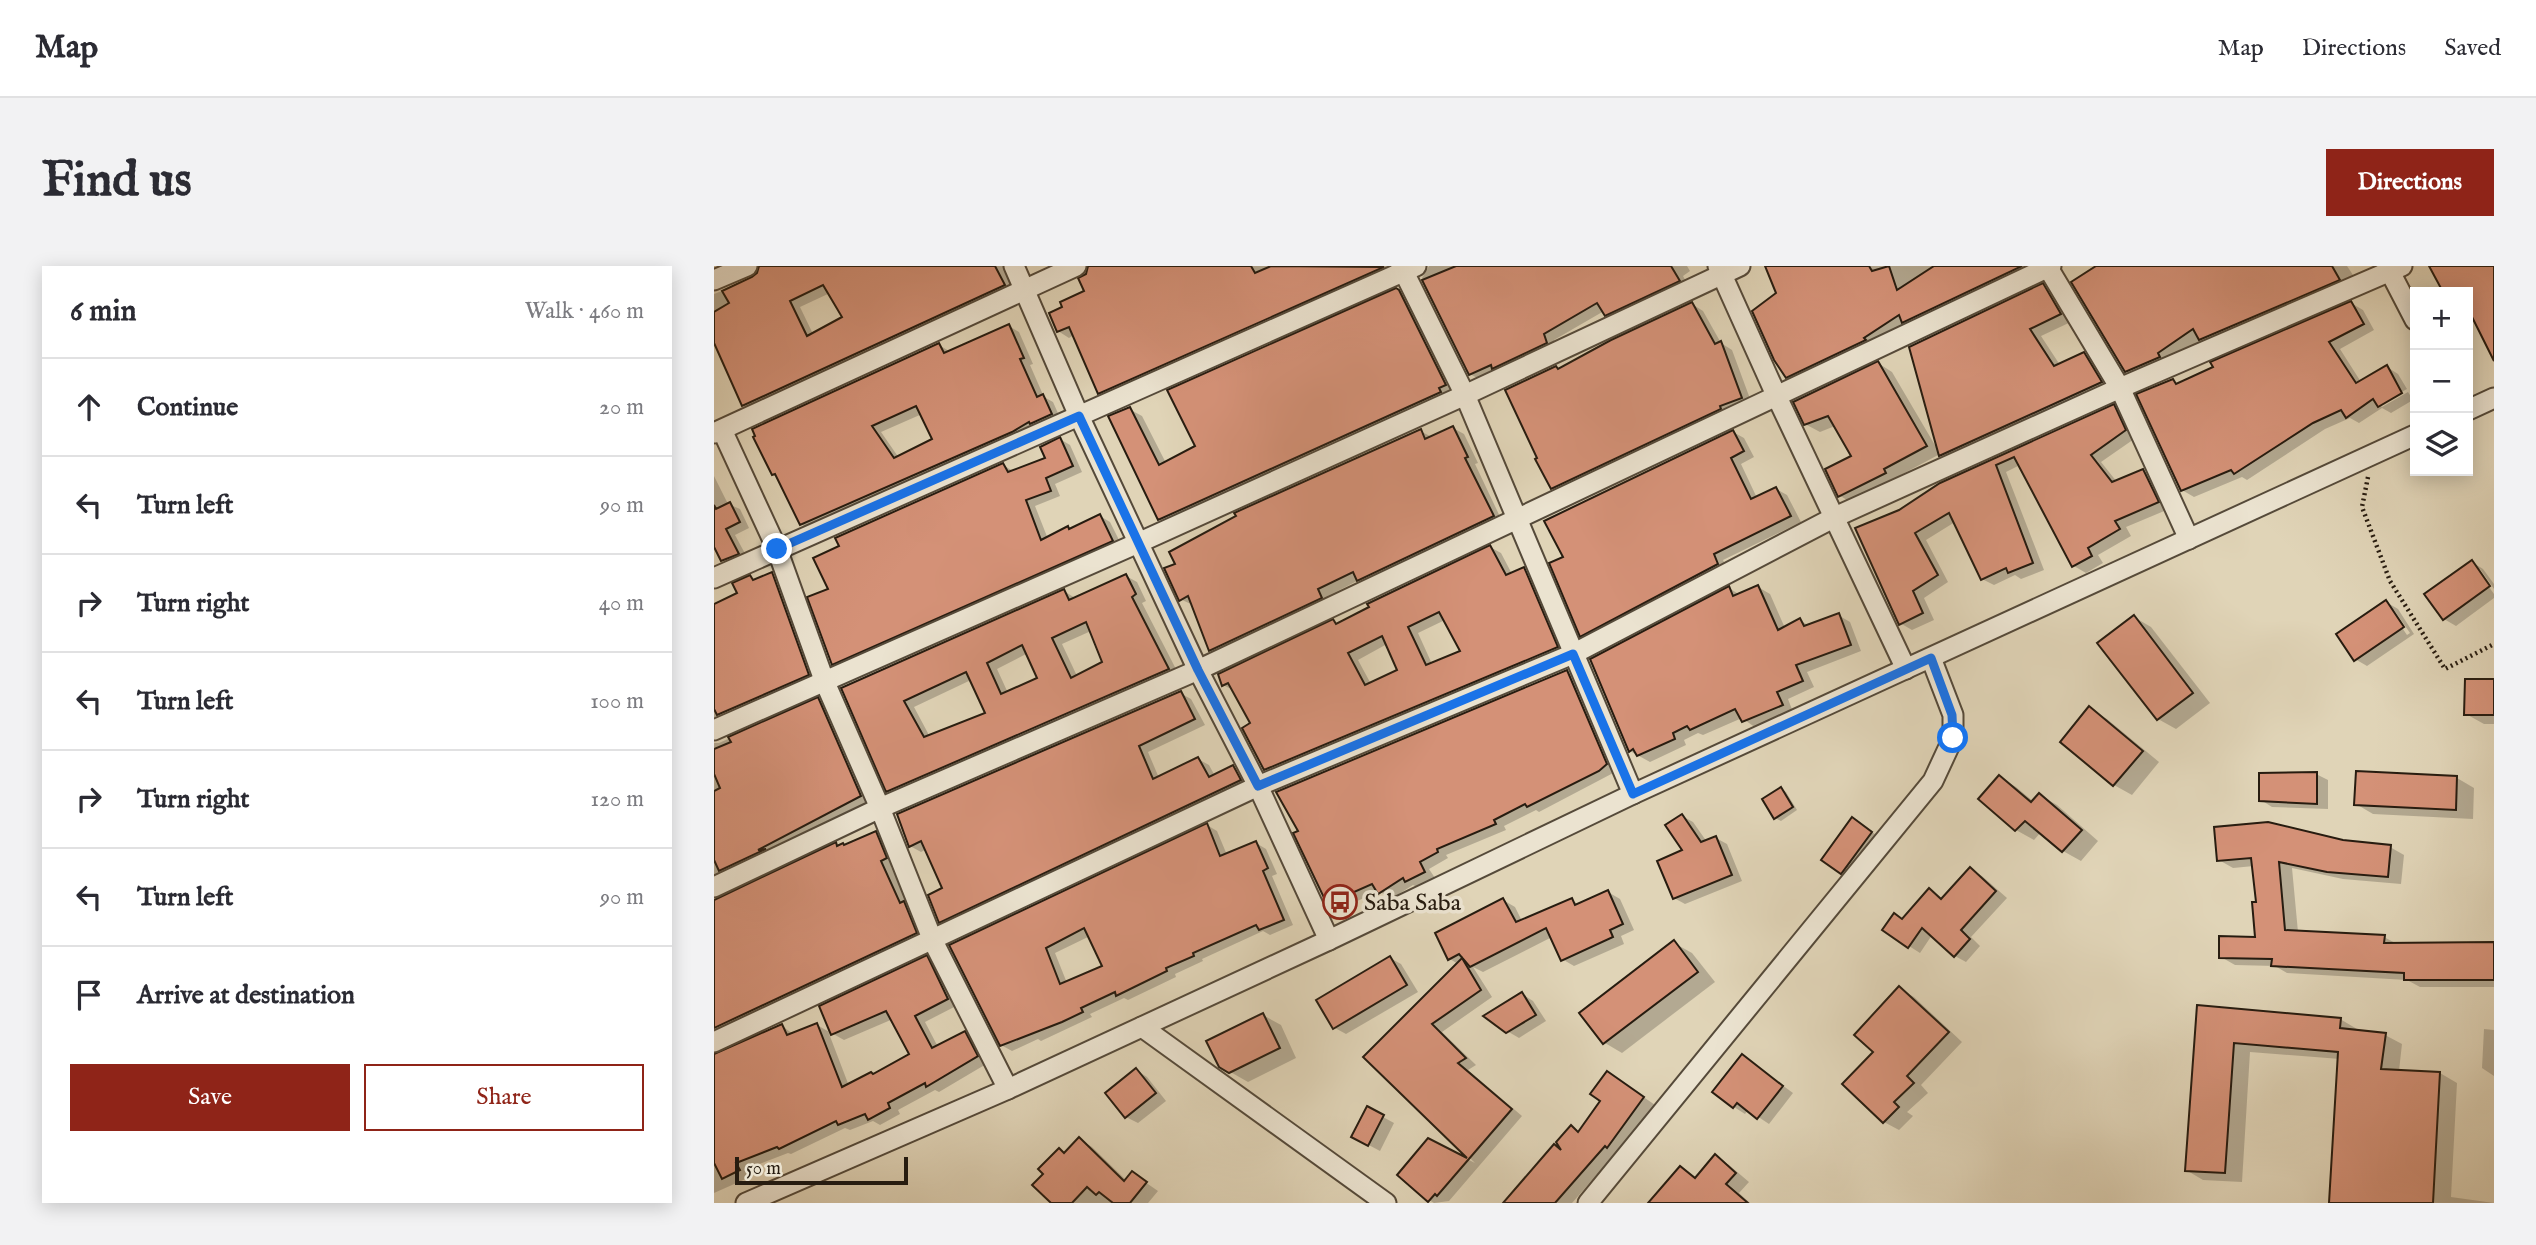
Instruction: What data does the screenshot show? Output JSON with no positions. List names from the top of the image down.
{
  "places": {
    "bus stop": ["Saba Saba"]
  },
  "scale_bar": "50 m",
  "page": {
    "header": "Map",
    "nav": ["Map", "Directions", "Saved"],
    "buttons": [
      "Directions",
      ["Save", "Share"]
    ],
    "title": "Find us",
    "heading": ["6 min", "Walk · 460 m"],
    "map_buttons": ["+", "−"],
    "list": [
      ["Continue", "20 m"],
      ["Turn left", "90 m"],
      ["Turn right", "40 m"],
      ["Turn left", "100 m"],
      ["Turn right", "120 m"],
      ["Turn left", "90 m"],
      "Arrive at destination"
    ],
    "scale": "50 m"
  }
}
